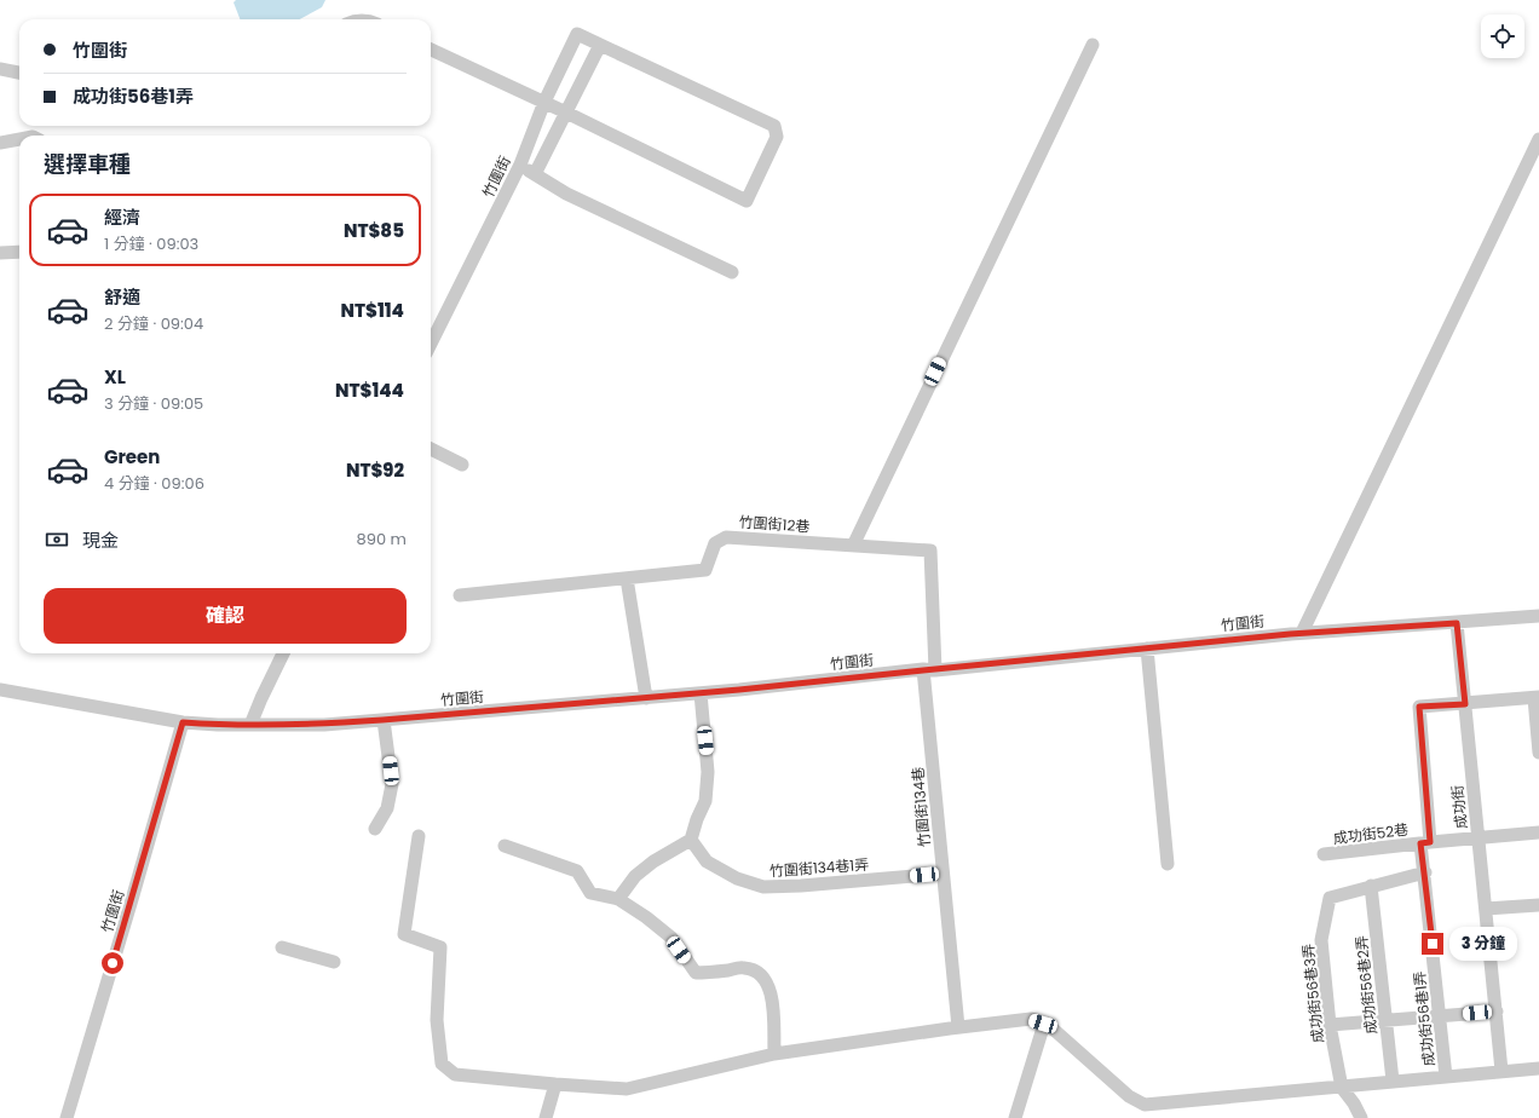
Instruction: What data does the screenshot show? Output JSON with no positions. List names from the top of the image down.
{
  "streets": {
    "street": [
      "竹圍街",
      "竹圍街12巷",
      "竹圍街134巷",
      "成功街",
      "成功街52巷",
      "竹圍街134巷1弄",
      "成功街56巷2弄",
      "成功街56巷3弄",
      "成功街56巷1弄"
    ]
  },
  "crossings": [
    ["竹圍街", "竹圍街12巷"],
    ["竹圍街", "竹圍街134巷"],
    ["竹圍街", "成功街"],
    ["竹圍街12巷", "竹圍街134巷"],
    ["竹圍街134巷", "竹圍街134巷1弄"],
    ["成功街", "成功街52巷"],
    ["成功街", "成功街56巷1弄"],
    ["成功街52巷", "成功街56巷1弄"],
    ["成功街56巷2弄", "成功街56巷3弄"]
  ],
  "page": {
    "banner": ["竹圍街", "成功街56巷1弄"],
    "heading": "選擇車種",
    "list": [
      {
        "name": "經濟",
        "note": "1 分鐘 · 09:03",
        "value": "NT$85"
      },
      {
        "name": "舒適",
        "note": "2 分鐘 · 09:04",
        "value": "NT$114"
      },
      {
        "name": "XL",
        "note": "3 分鐘 · 09:05",
        "value": "NT$144"
      },
      {
        "name": "Green",
        "note": "4 分鐘 · 09:06",
        "value": "NT$92"
      }
    ],
    "pay": ["現金", "890 m"],
    "buttons": "確認",
    "bubble": "3 分鐘"
  }
}
